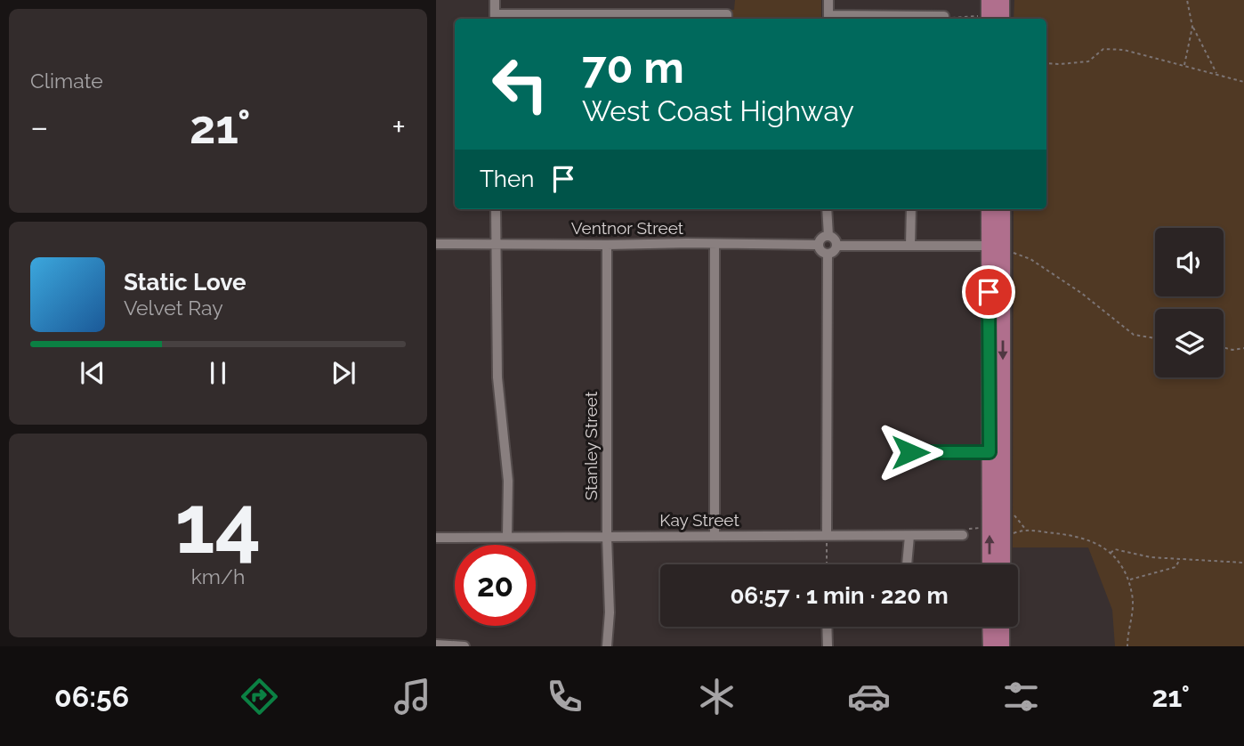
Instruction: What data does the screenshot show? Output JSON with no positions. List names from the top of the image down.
{
  "streets": {
    "street": ["Ventnor Street", "Stanley Street", "Kay Street"]
  },
  "crossings": [
    ["Ventnor Street", "Stanley Street"],
    ["Stanley Street", "Kay Street"]
  ],
  "page": {
    "tile": [
      "Climate",
      ["14", "km/h"]
    ],
    "turn": ["70 m", "West Coast Highway"],
    "heat": ["−", "21°", "+"],
    "then": "Then",
    "song": ["Static Love", "Velvet Ray"],
    "limit": "20",
    "trip": "06:57 · 1 min · 220 m",
    "tabs": ["06:56", "21°"]
  }
}
